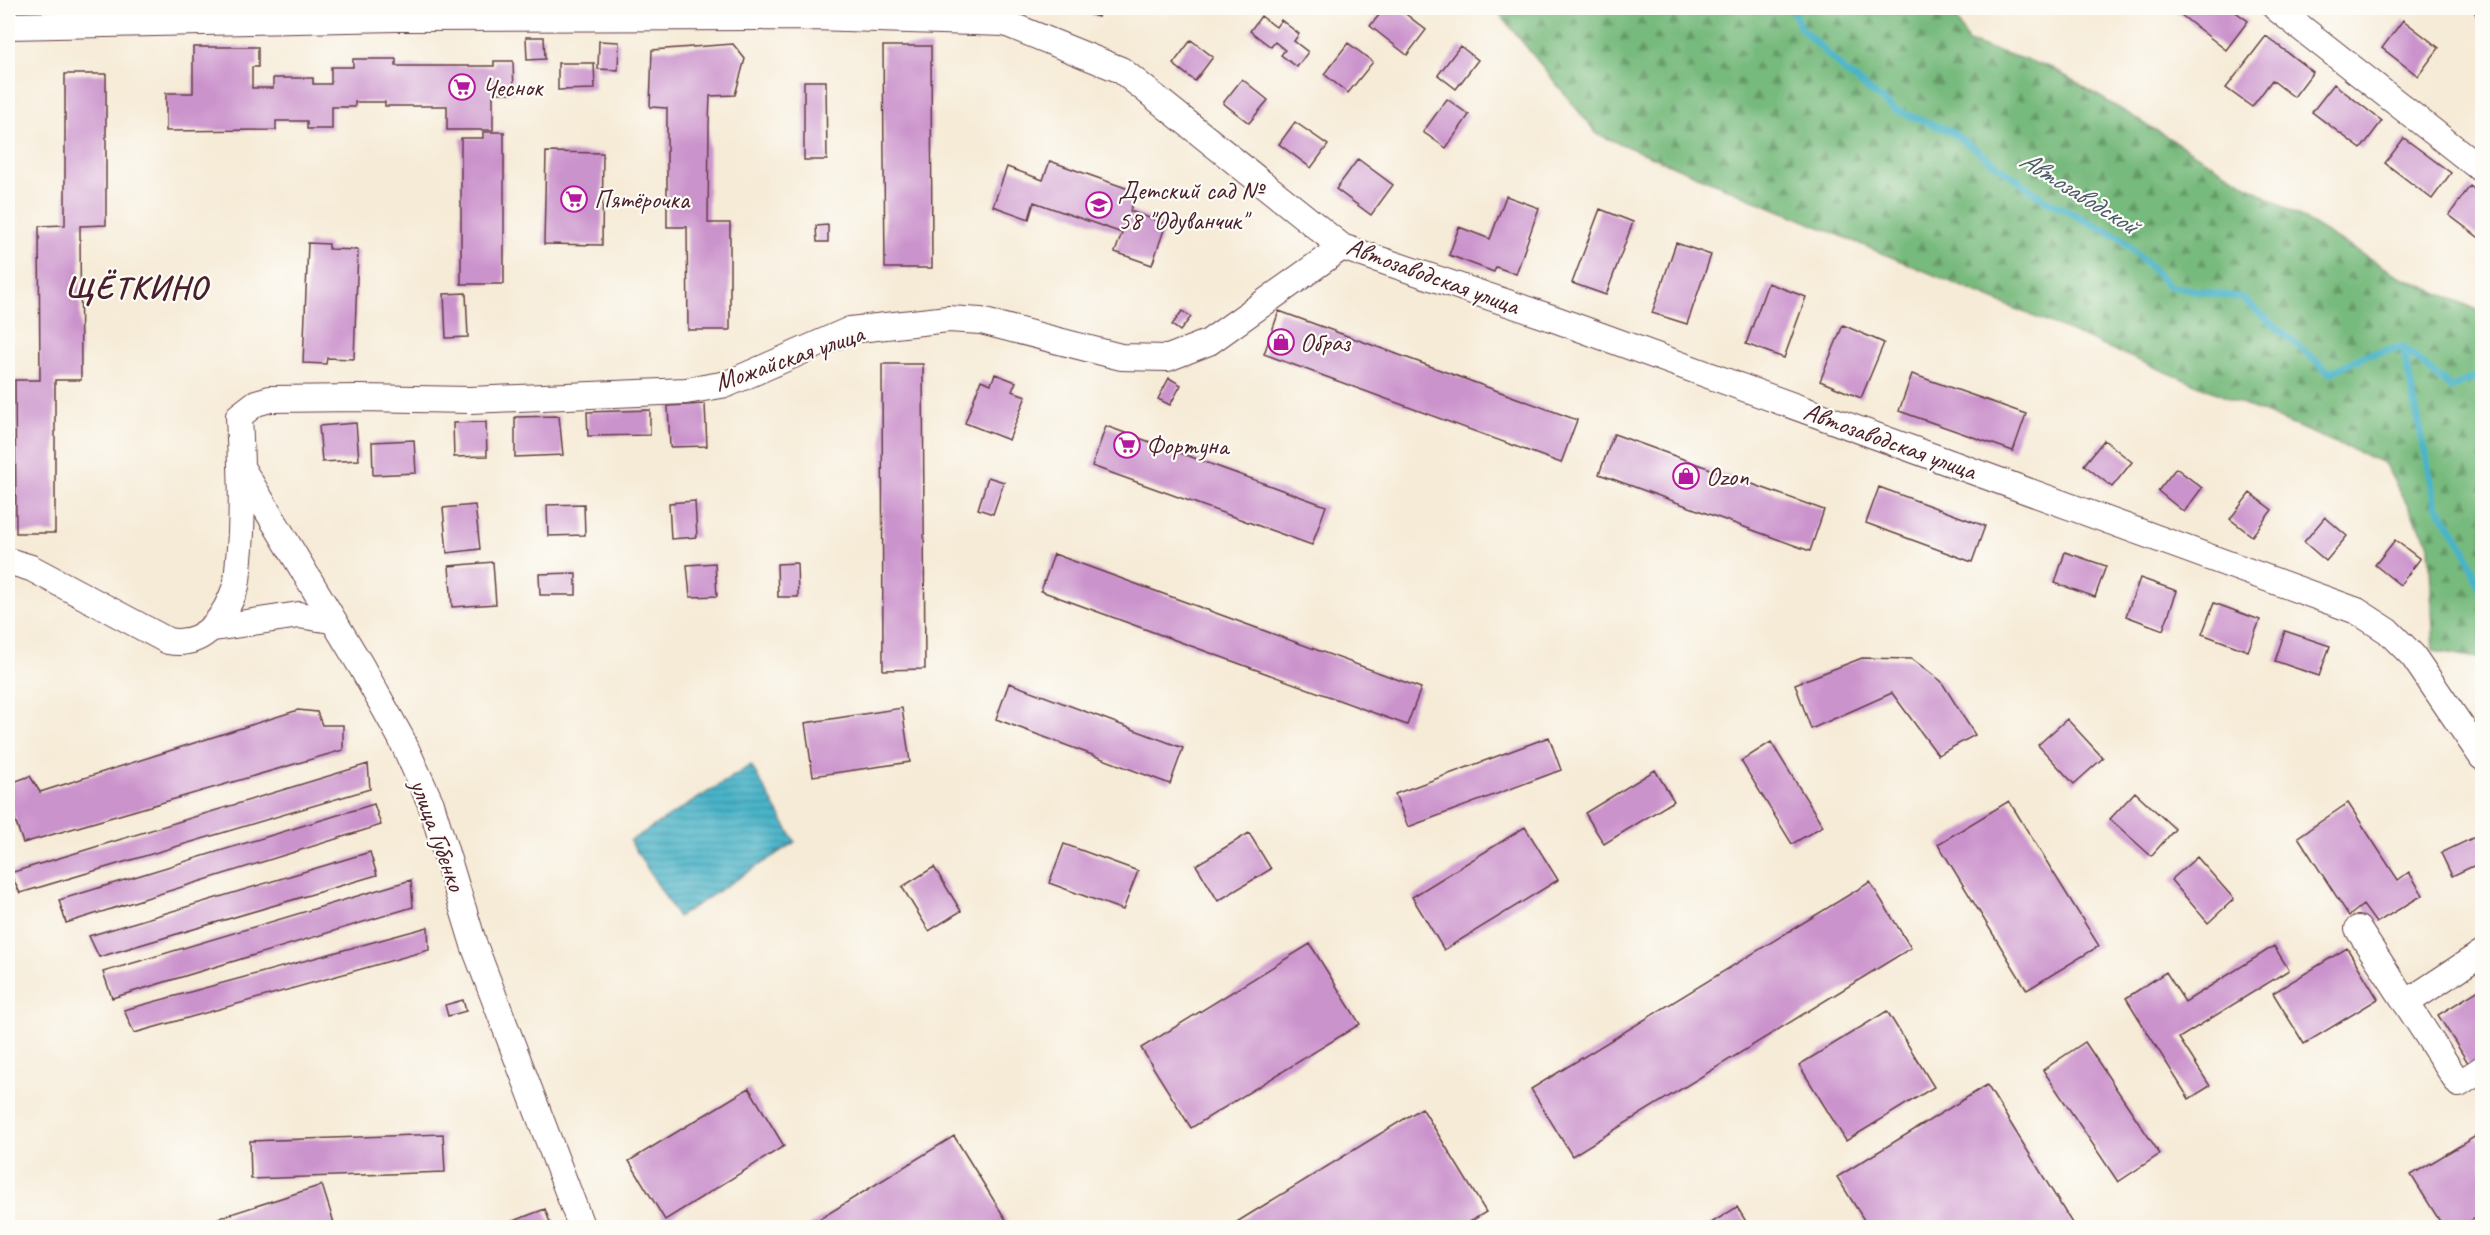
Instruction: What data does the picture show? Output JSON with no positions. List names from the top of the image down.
{
  "streets": {
    "street": ["Автозаводская улица", "Можайская улица", "улица Губенко"]
  },
  "crossings": [
    ["Автозаводская улица", "Можайская улица"],
    ["Можайская улица", "улица Губенко"]
  ],
  "districts": ["ЩЁТКИНО"],
  "water": ["Автозаводской"],
  "places": {
    "supermarket": ["Чеснок", "Пятёрочка", "Фортуна"],
    "school or university": ["Детский сад № 58 \"Одуванчик\""],
    "shop": ["Образ", "Ozon"]
  }
}
